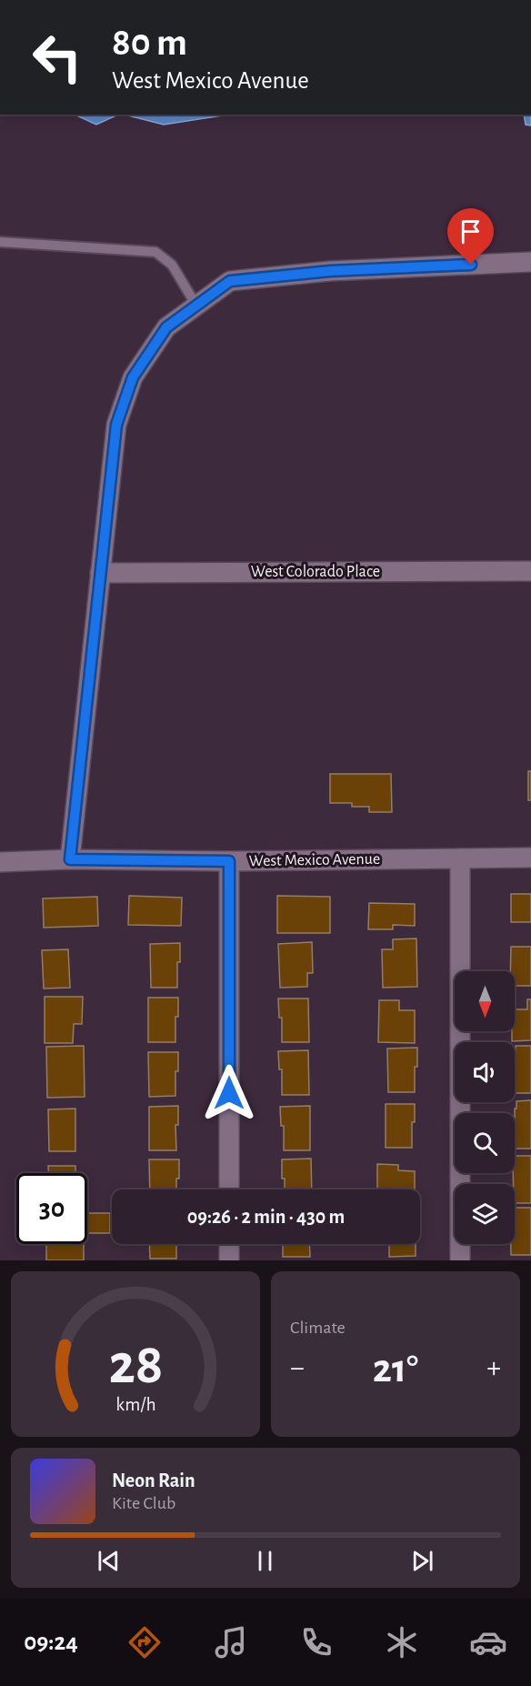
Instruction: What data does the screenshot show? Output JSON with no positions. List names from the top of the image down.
{
  "streets": {
    "street": ["West Colorado Place", "West Mexico Avenue"]
  },
  "north": "bottom",
  "page": {
    "turn": ["80 m", "West Mexico Avenue"],
    "limit": "30",
    "trip": "09:26 · 2 min · 430 m",
    "tile": "Climate",
    "heat": ["−", "21°", "+"],
    "song": ["Neon Rain", "Kite Club"],
    "tabs": "09:24",
    "gauge": ["28", "km/h"]
  }
}
